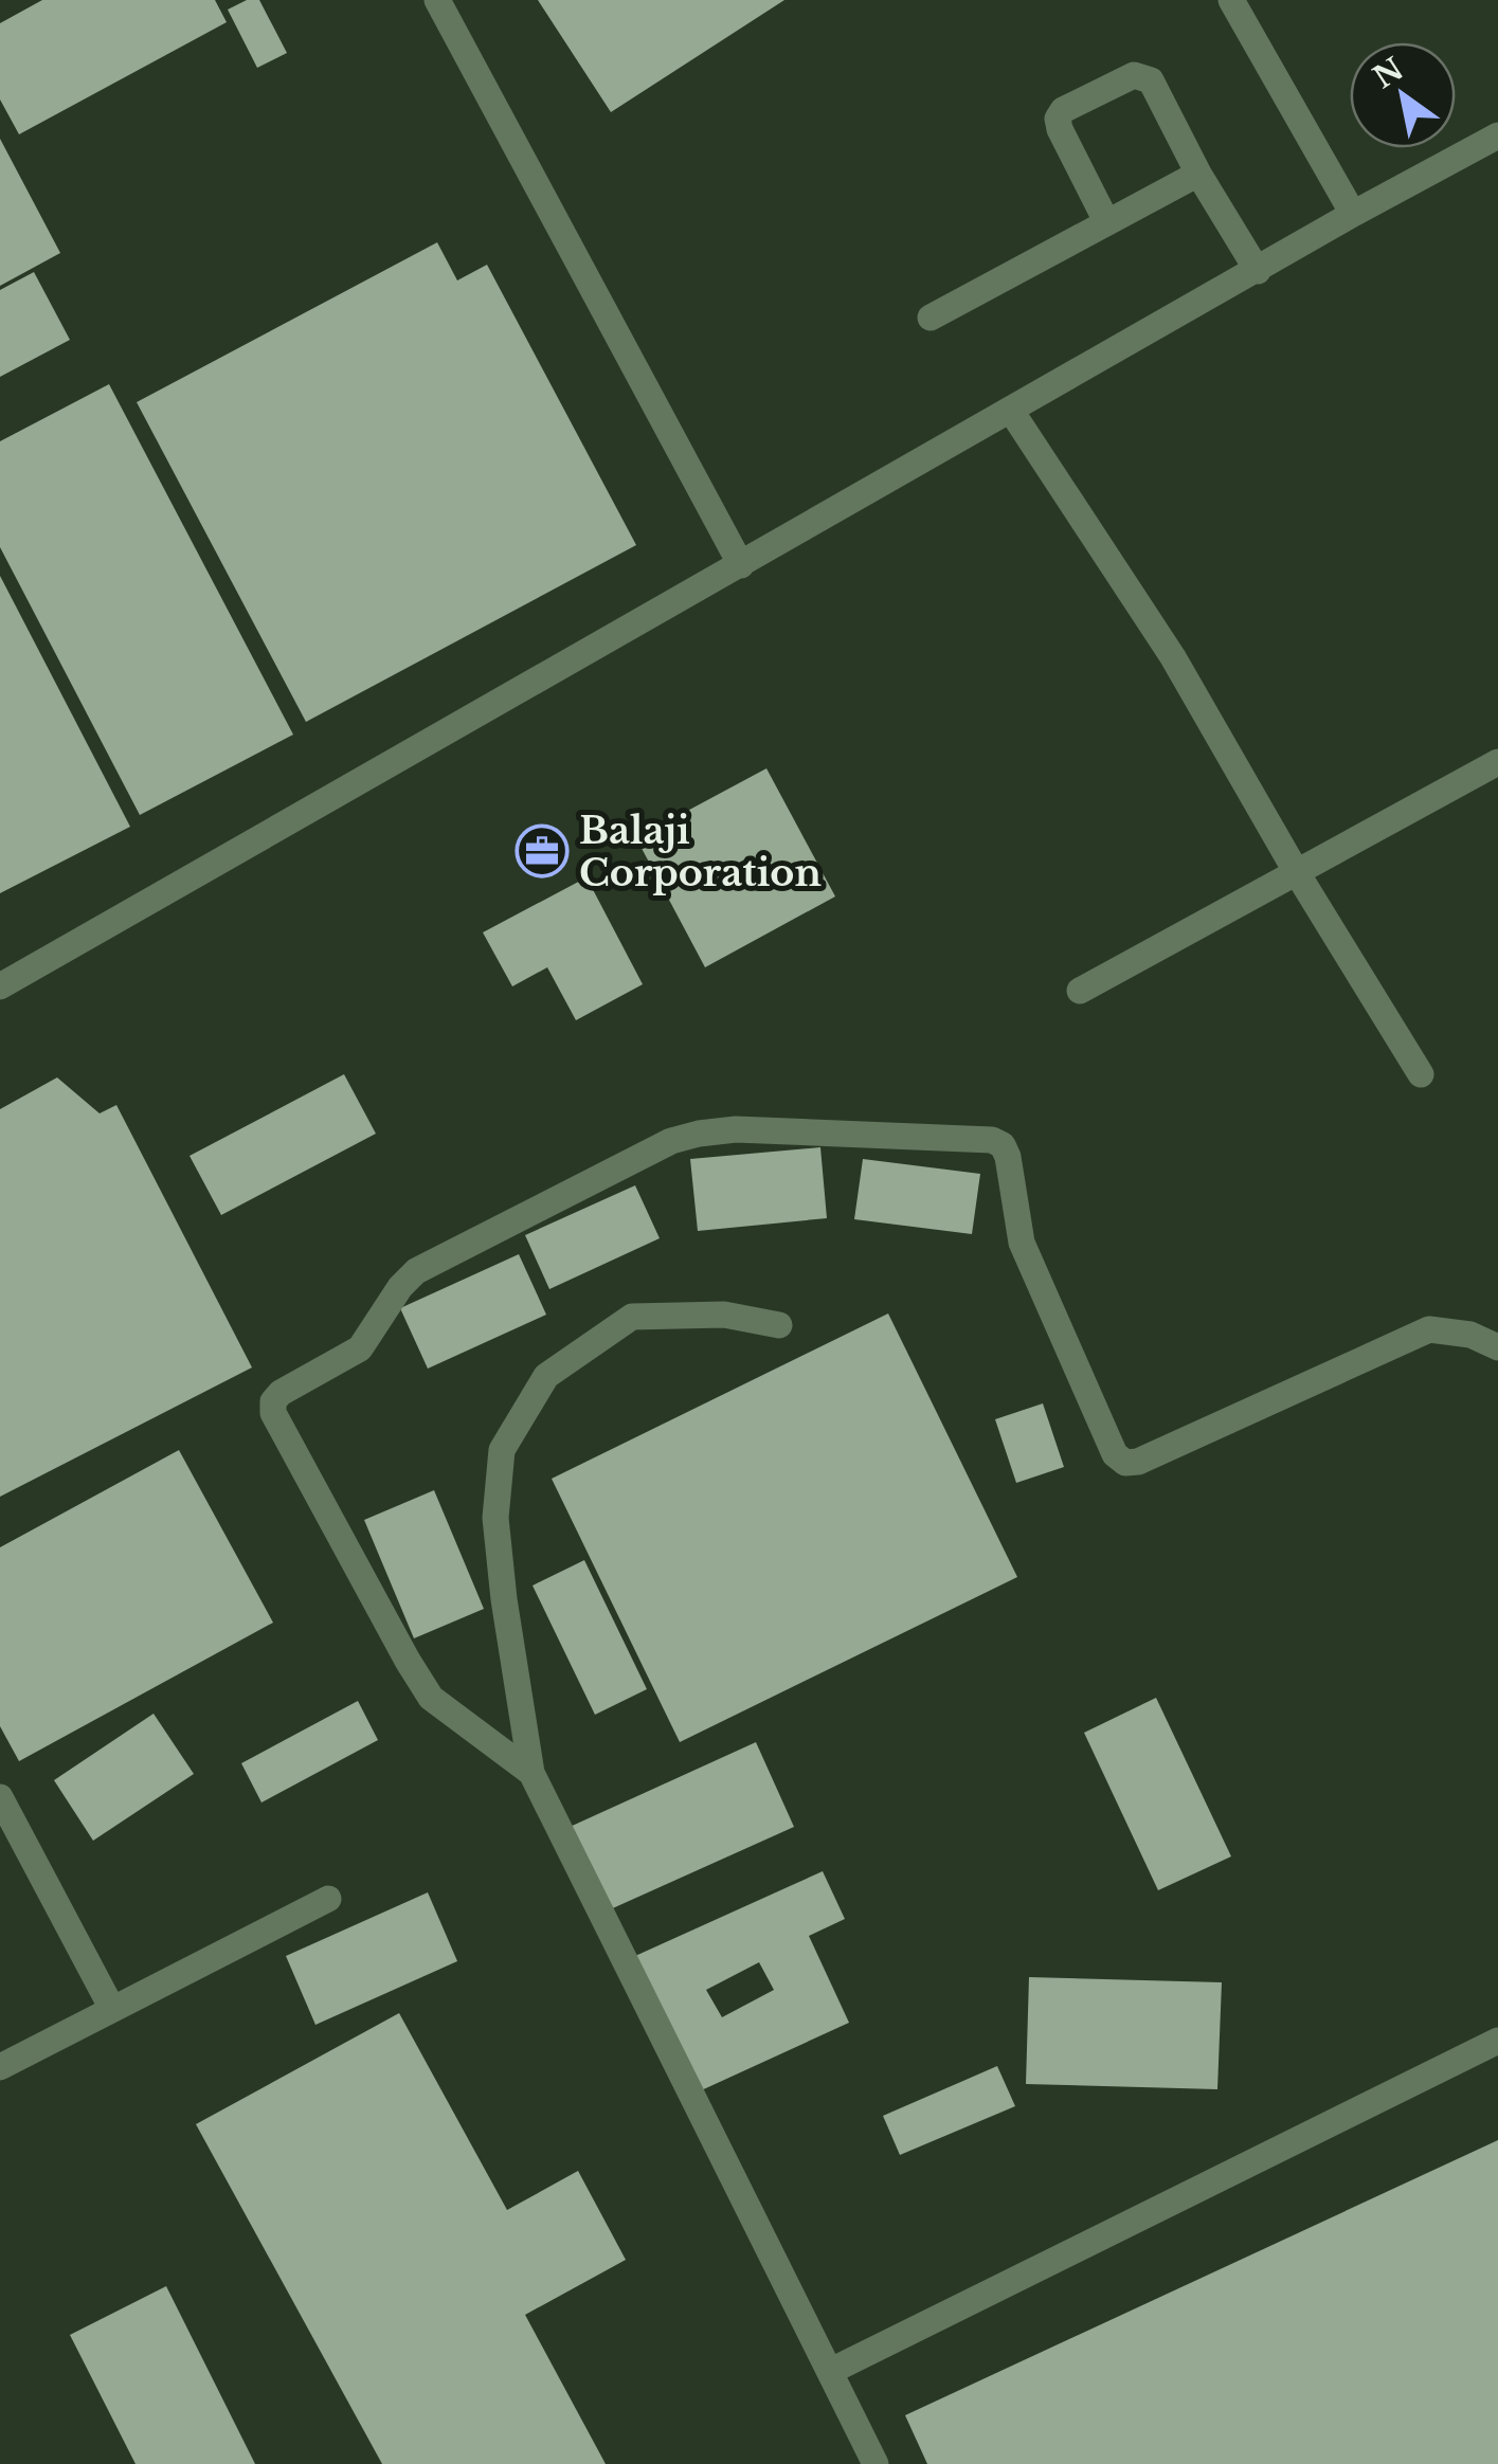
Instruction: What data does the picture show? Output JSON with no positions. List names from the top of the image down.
{
  "places": {
    "office": ["Balaji Corporation"]
  },
  "north": "top left"
}
